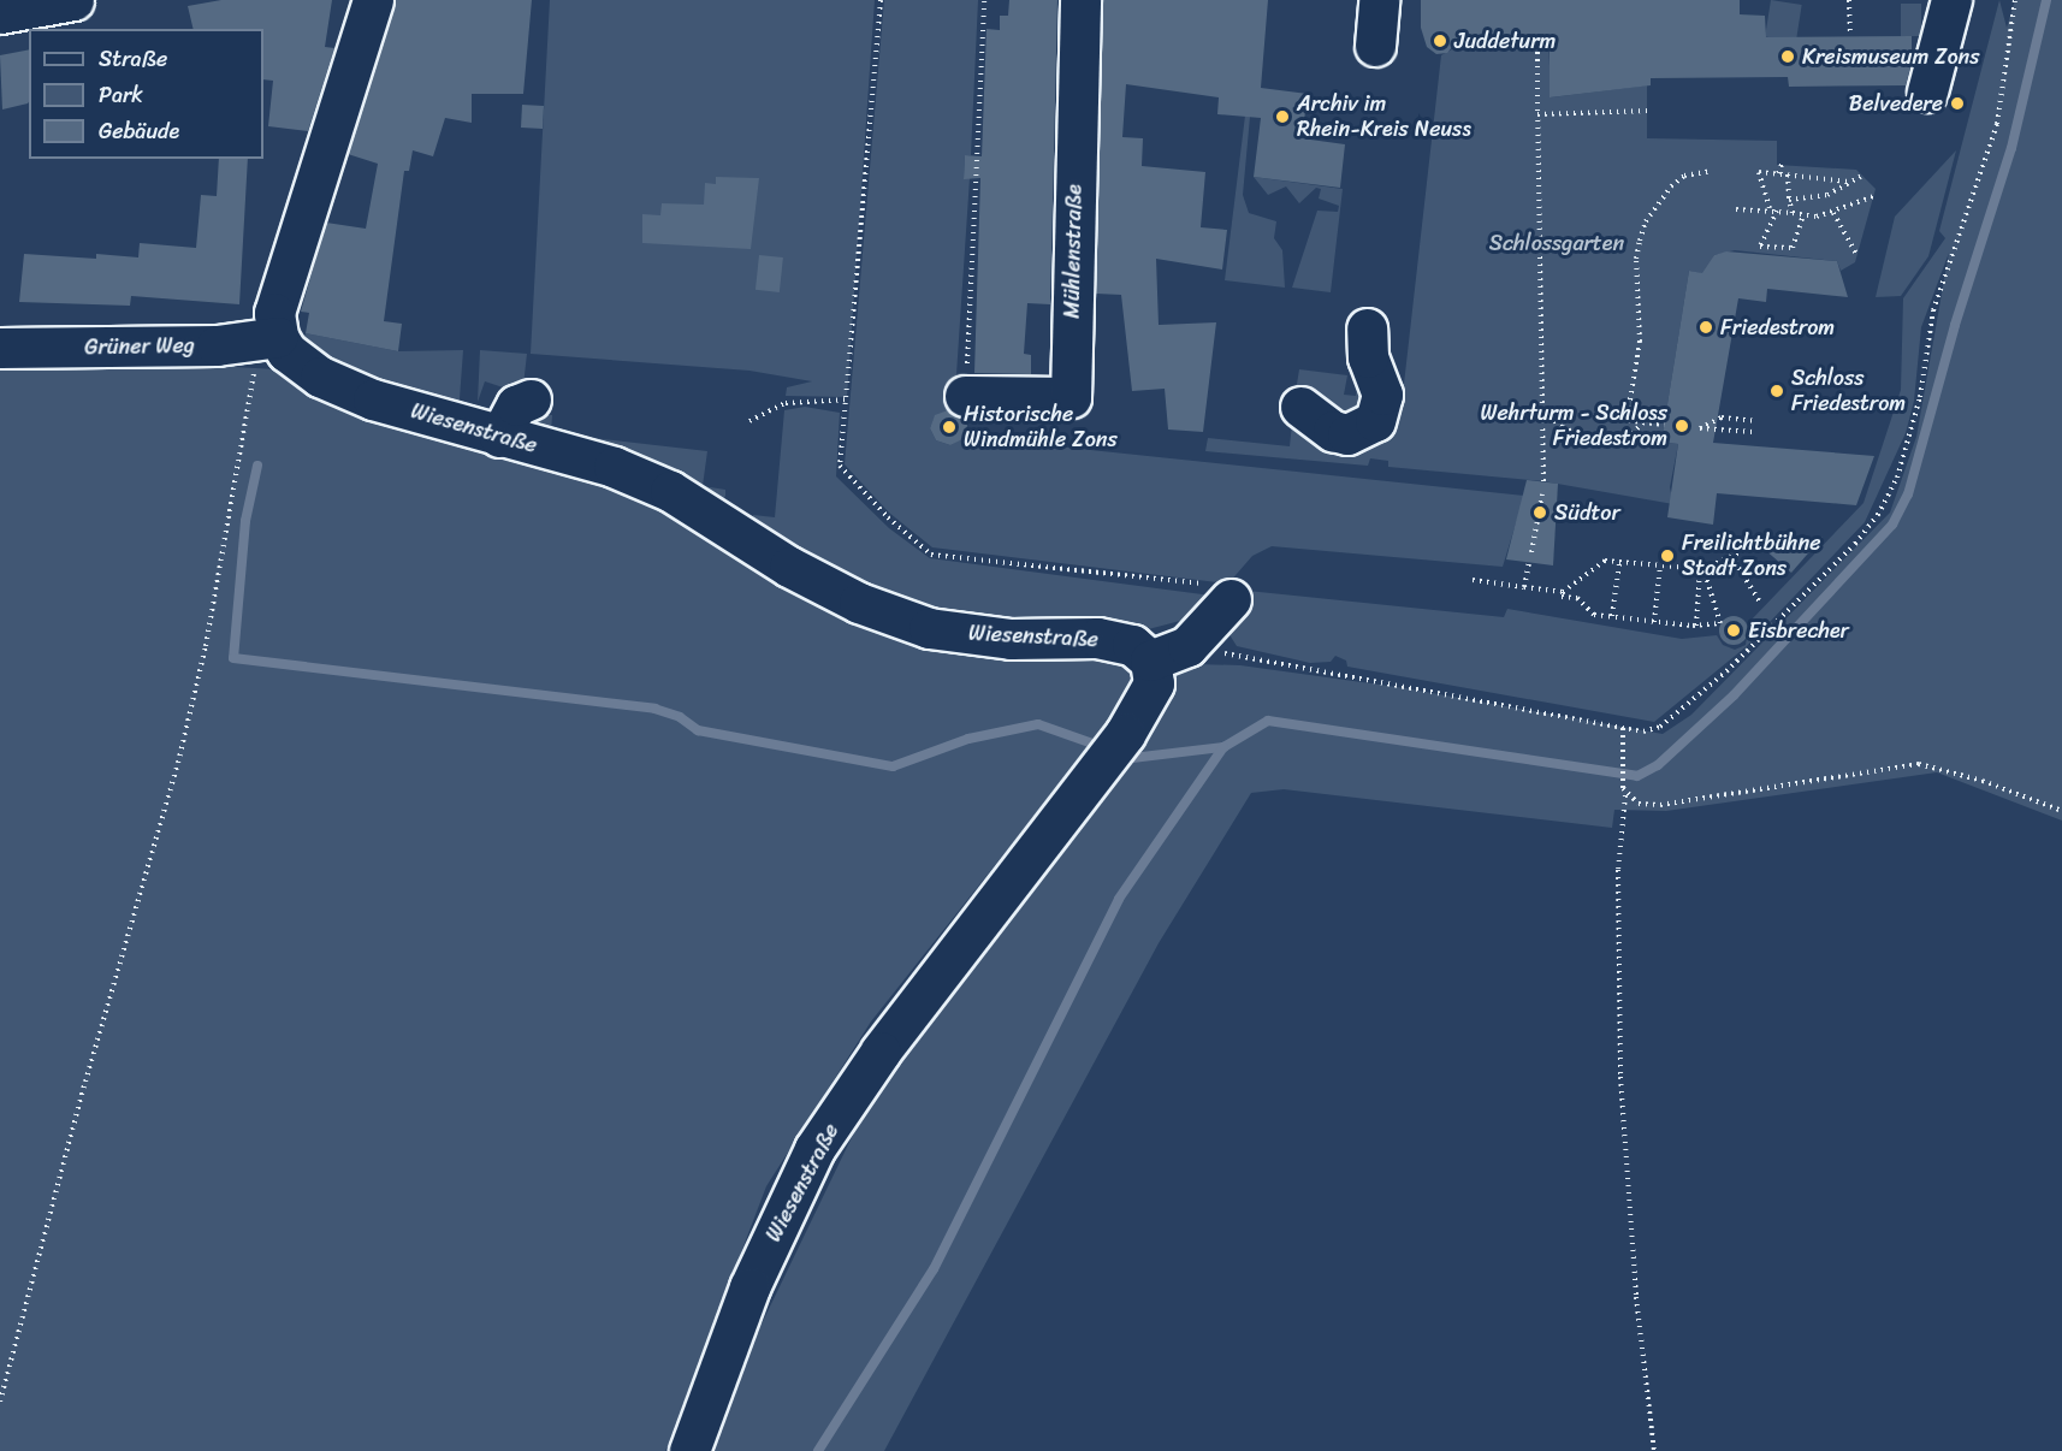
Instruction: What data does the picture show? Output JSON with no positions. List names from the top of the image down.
{
  "streets": {
    "street": ["Mühlenstraße", "Grüner Weg", "Wiesenstraße"]
  },
  "crossings": [
    ["Grüner Weg", "Wiesenstraße"]
  ],
  "parks": ["Schlossgarten"],
  "places": [
    "Juddeturm",
    "Kreismuseum Zons",
    "Belvedere",
    "Archiv im Rhein-Kreis Neuss",
    "Friedestrom",
    "Schloss Friedestrom",
    "Wehrturm - Schloss Friedestrom",
    "Historische Windmühle Zons",
    "Südtor",
    "Freilichtbühne Stadt Zons",
    "Eisbrecher"
  ],
  "legend": ["Straße", "Park", "Gebäude"]
}
